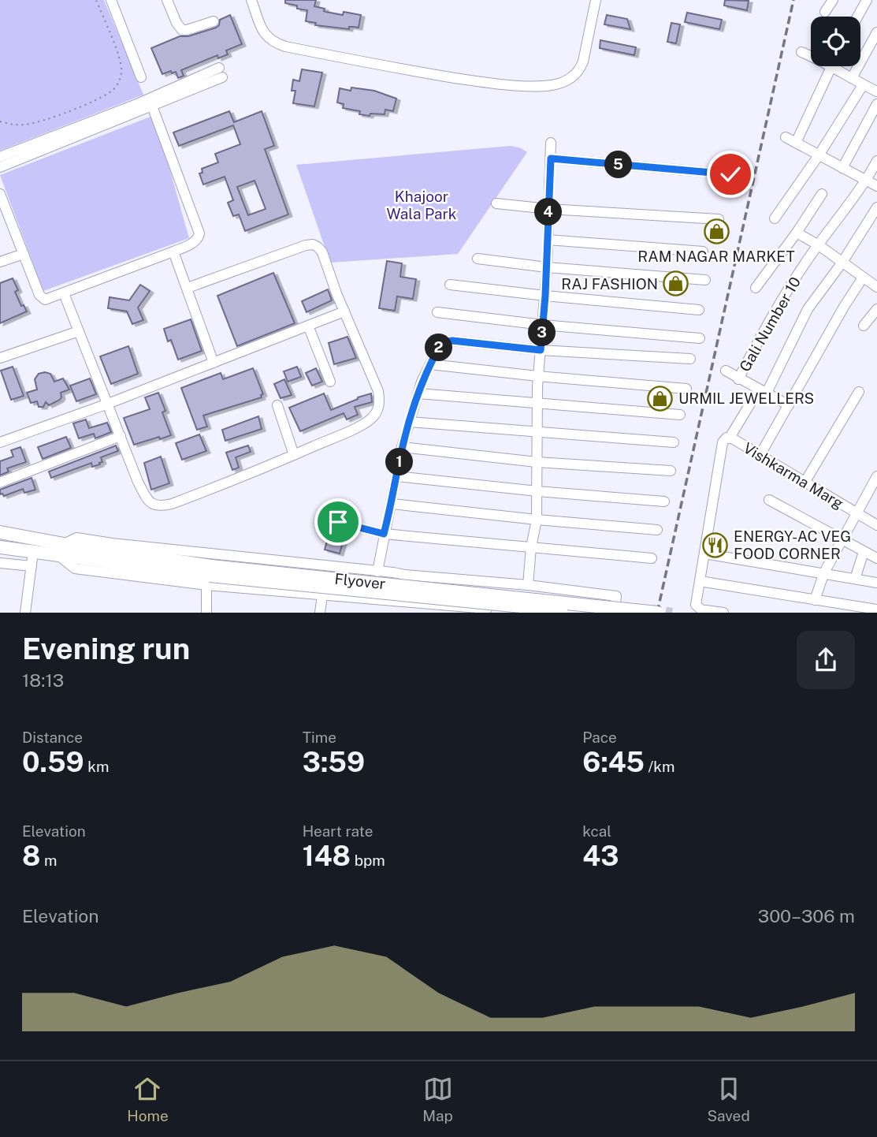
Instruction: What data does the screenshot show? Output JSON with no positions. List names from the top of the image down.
{
  "streets": {
    "main road": ["Flyover"],
    "street": ["Gali Number 10", "Vishkarma Marg"]
  },
  "parks": ["Khajoor Wala Park"],
  "places": {
    "shop": ["RAM NAGAR MARKET", "RAJ FASHION", "URMIL JEWELLERS"],
    "restaurant": ["ENERGY-AC VEG FOOD CORNER"]
  },
  "page": {
    "pins": [
      "5",
      "4",
      "3",
      "2",
      "1"
    ],
    "heading": ["Evening run", "18:13"],
    "stats": [
      ["Distance", "0.59 km"],
      ["Time", "3:59"],
      ["Pace", "6:45 /km"],
      ["Elevation", "8 m"],
      ["Heart rate", "148 bpm"],
      ["kcal", "43"]
    ],
    "chart": ["Elevation", "300–306 m"],
    "tabs": ["Home", "Map", "Saved"]
  }
}
